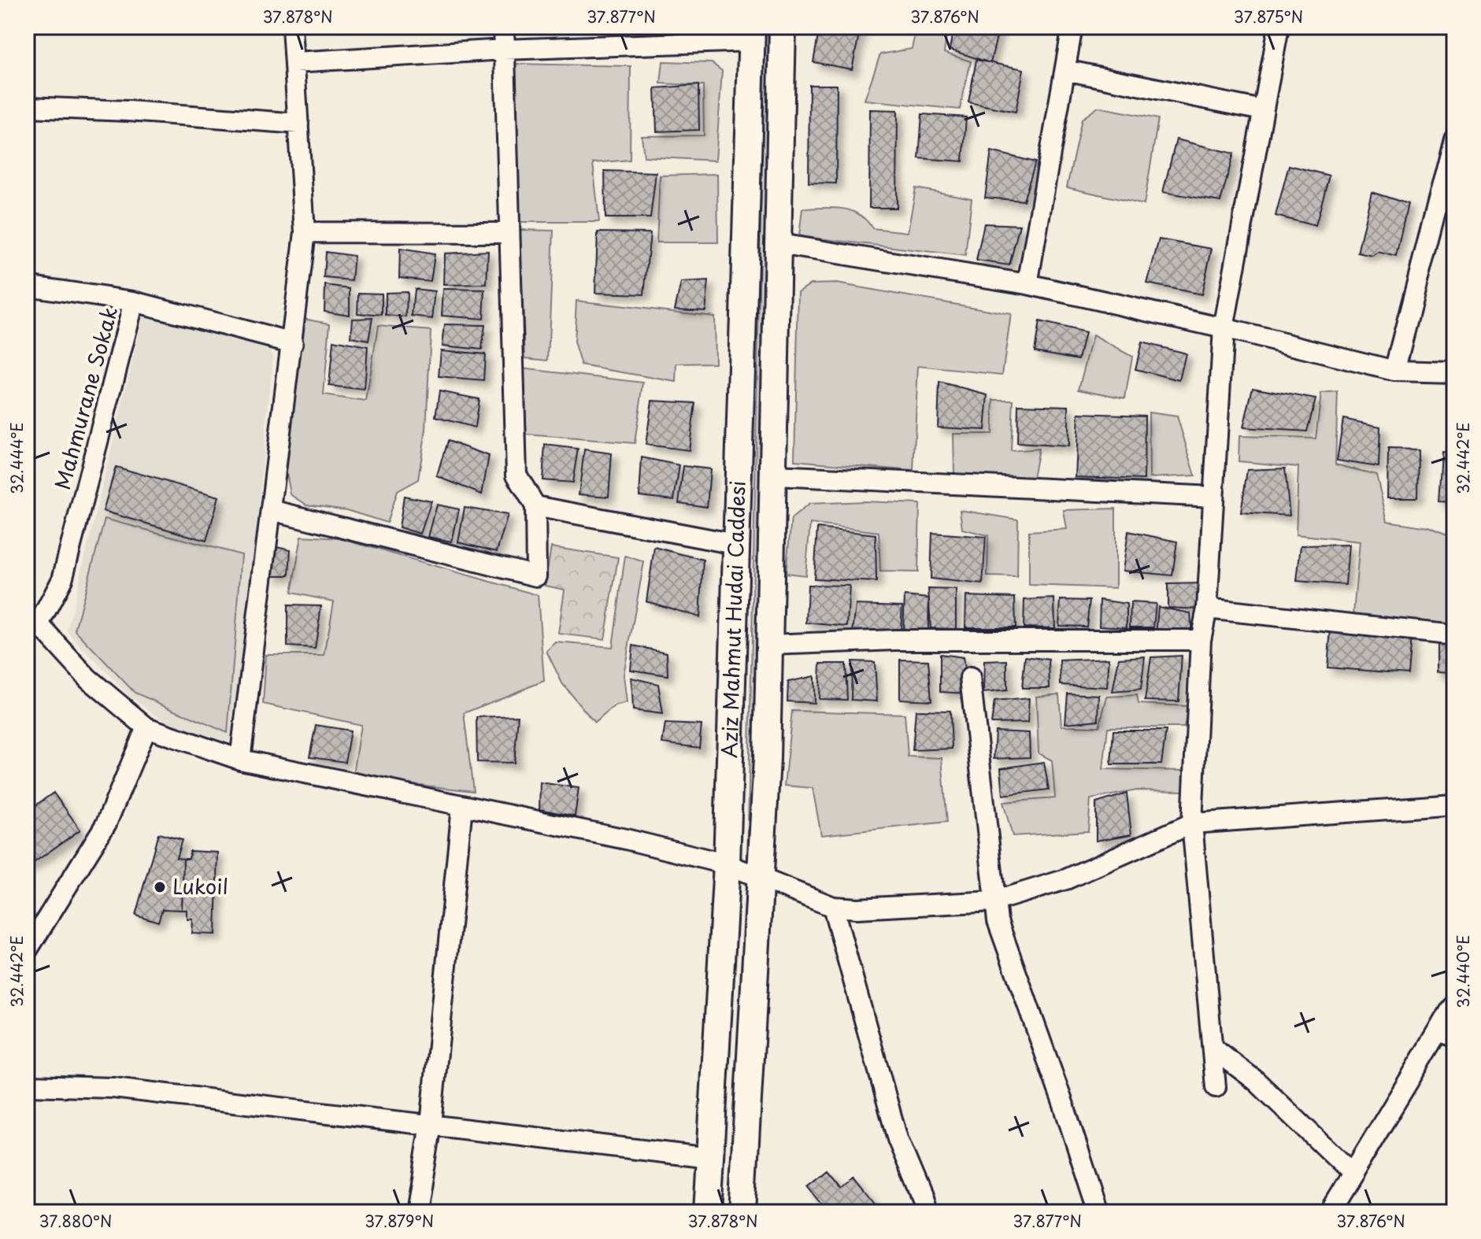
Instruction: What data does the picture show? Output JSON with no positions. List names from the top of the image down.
{
  "streets": {
    "street": ["Mahmurane Sokak", "Aziz Mahmut Hudai Caddesi"]
  },
  "places": ["Lukoil"],
  "coordinates": [
    "37.878°N",
    "37.877°N",
    "37.876°N",
    "37.875°N",
    "32.442°E",
    "32.444°E",
    "32.440°E",
    "37.880°N",
    "37.879°N"
  ]
}
